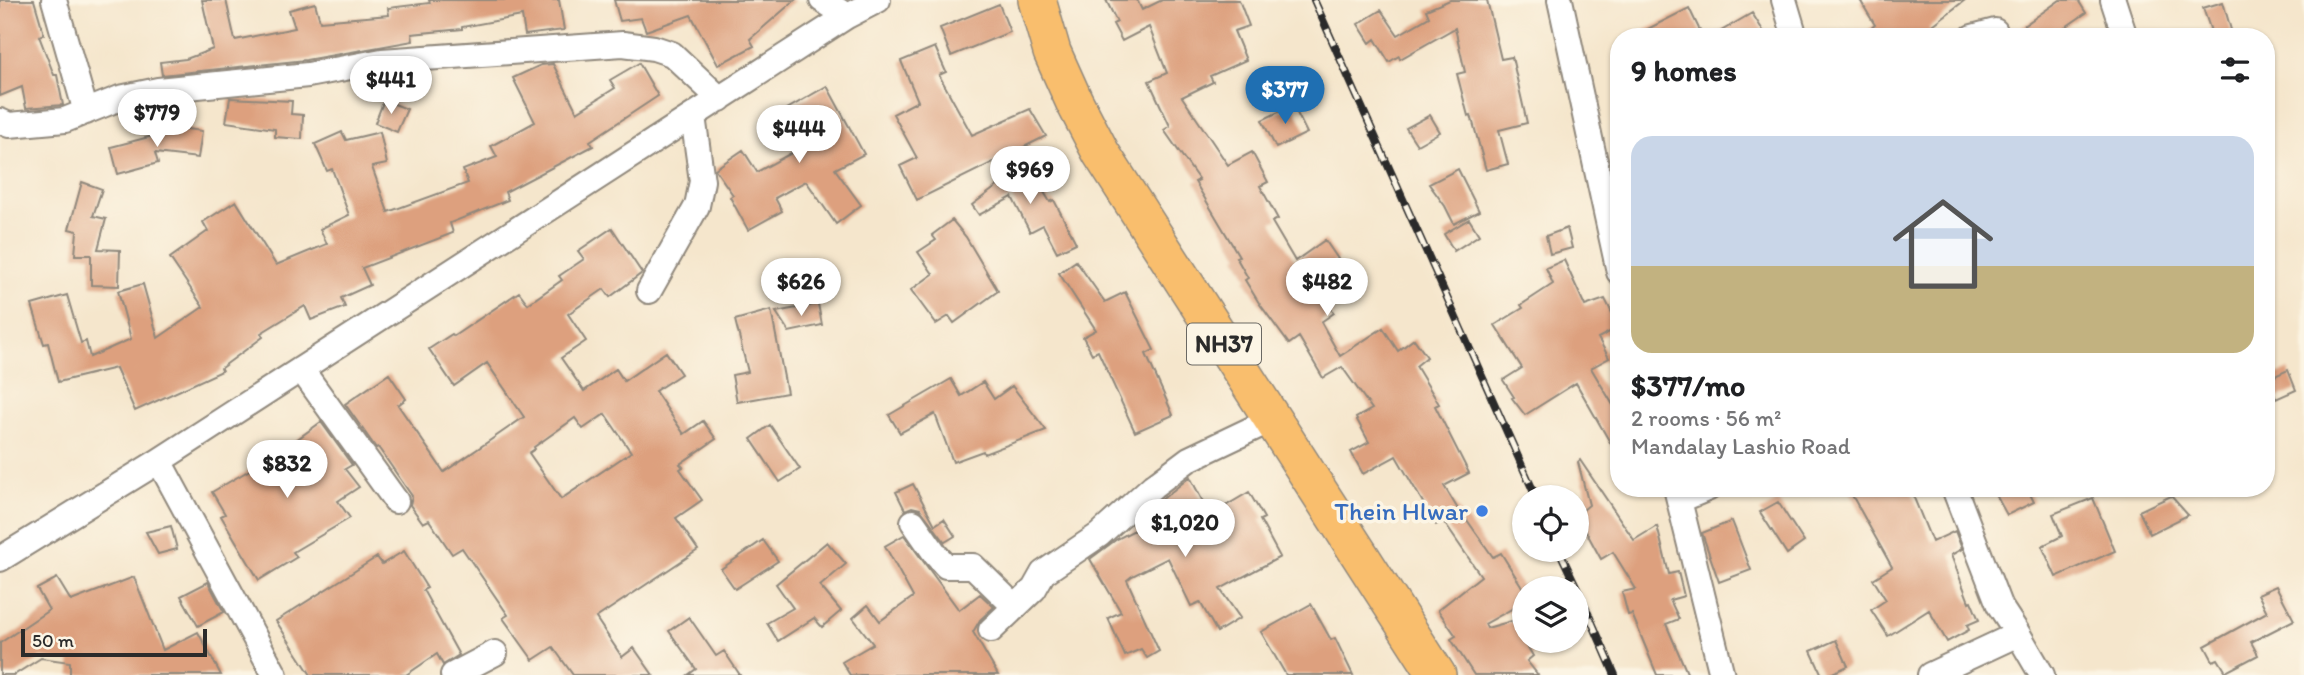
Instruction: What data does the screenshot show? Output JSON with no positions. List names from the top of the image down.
{
  "streets": {
    "highway": ["NH37"]
  },
  "places": ["Thein Hlwar"],
  "scale_bar": "50 m",
  "page": {
    "heading": "9 homes",
    "price": [
      "$441",
      "$377",
      "$779",
      "$444",
      "$969",
      "$626",
      "$482",
      "$832",
      "$1,020"
    ],
    "list": [
      {
        "name": "$377/mo",
        "note": "2 rooms · 56 m² · Mandalay Lashio Road"
      }
    ],
    "scale": "50 m"
  }
}
